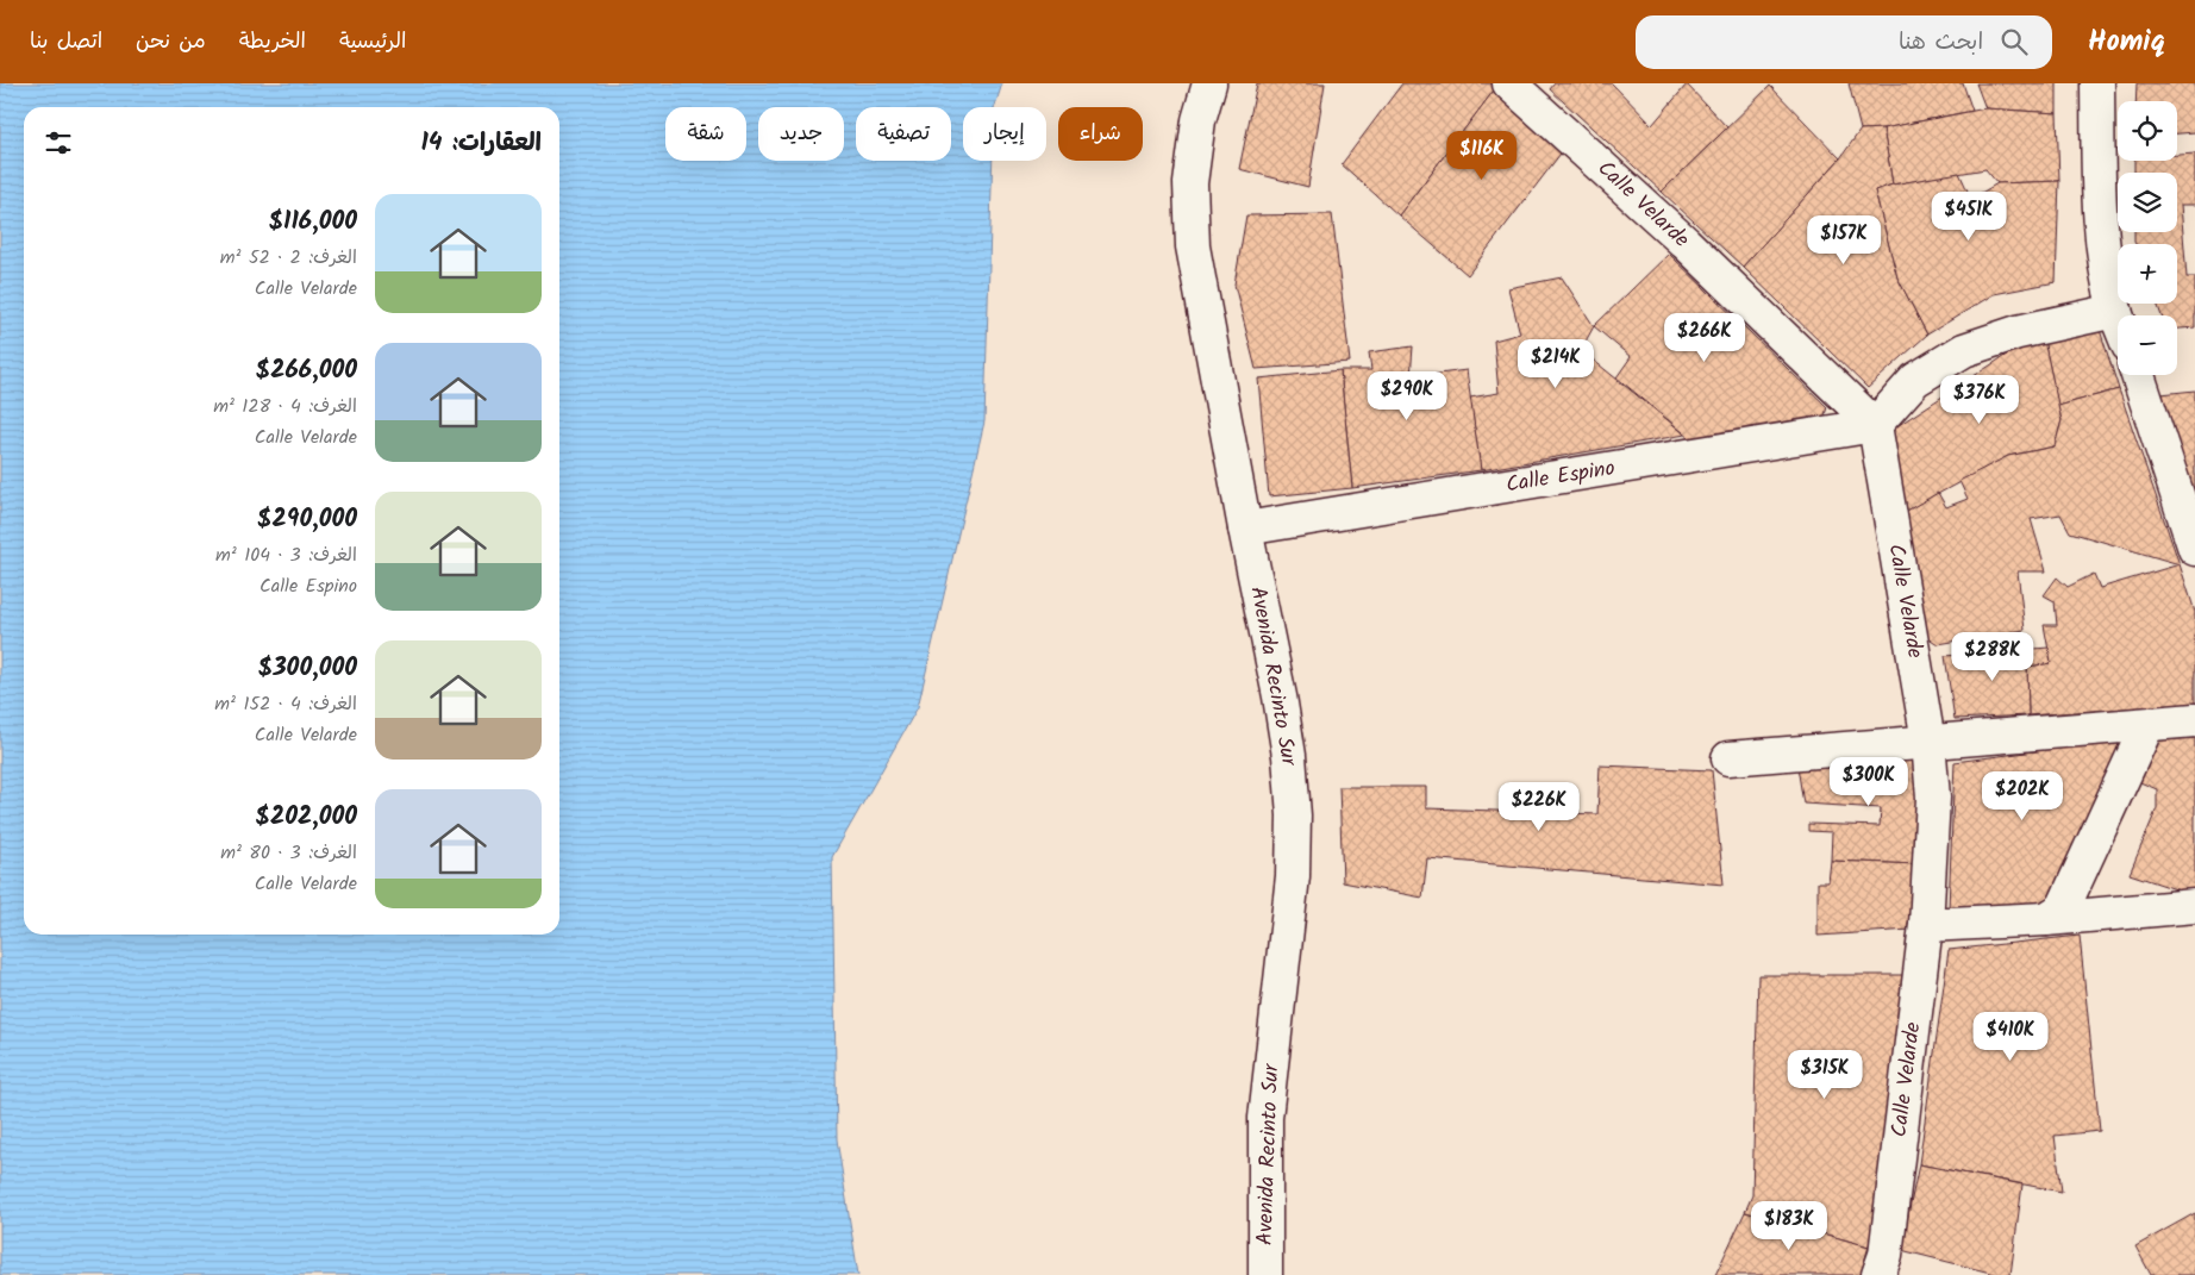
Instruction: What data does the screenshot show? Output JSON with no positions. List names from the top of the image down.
{
  "streets": {
    "street": ["Calle Velarde", "Calle Espino", "Avenida Recinto Sur"]
  },
  "crossings": [
    ["Calle Velarde", "Calle Espino"],
    ["Calle Espino", "Avenida Recinto Sur"]
  ],
  "page": {
    "header": "Homiq",
    "search": "ابحث هنا",
    "nav": [
      "الرئيسية",
      "الخريطة",
      "من نحن",
      "اتصل بنا"
    ],
    "map_buttons": ["+", "−"],
    "chip": [
      "شراء",
      "إيجار",
      "تصفية",
      "جديد",
      "شقة"
    ],
    "heading": "العقارات: 14",
    "price": [
      "$116K",
      "$451K",
      "$157K",
      "$266K",
      "$214K",
      "$290K",
      "$376K",
      "$288K",
      "$300K",
      "$202K",
      "$226K",
      "$410K",
      "$315K",
      "$183K"
    ],
    "list": [
      {
        "name": "$116,000",
        "note": "الغرف: 2 · 52 m² · Calle Velarde"
      },
      {
        "name": "$266,000",
        "note": "الغرف: 4 · 128 m² · Calle Velarde"
      },
      {
        "name": "$290,000",
        "note": "الغرف: 3 · 104 m² · Calle Espino"
      },
      {
        "name": "$300,000",
        "note": "الغرف: 4 · 152 m² · Calle Velarde"
      },
      {
        "name": "$202,000",
        "note": "الغرف: 3 · 80 m² · Calle Velarde"
      }
    ]
  }
}
